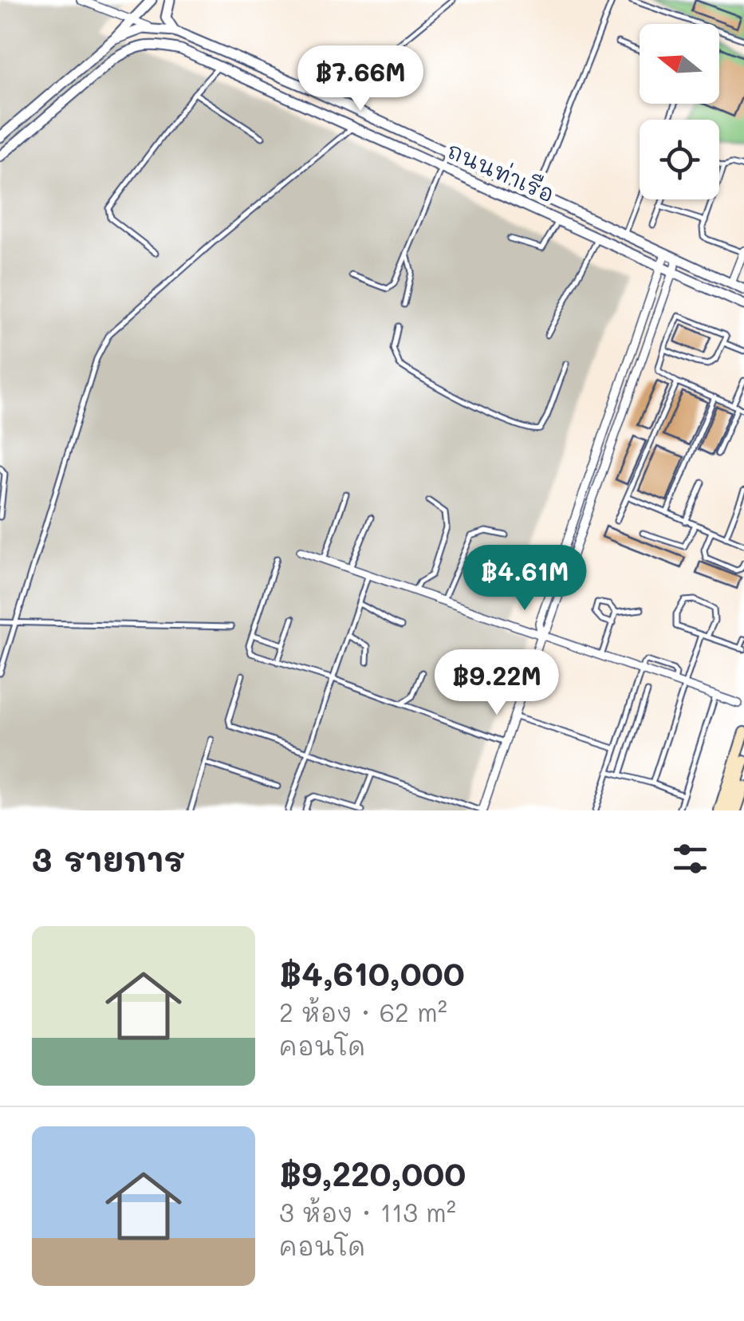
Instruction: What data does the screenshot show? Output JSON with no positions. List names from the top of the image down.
{
  "streets": {
    "street": ["ถนนท่าเรือ"]
  },
  "north": "left",
  "page": {
    "price": ["฿7.66M", "฿4.61M", "฿9.22M"],
    "heading": "3 รายการ",
    "list": [
      {
        "name": "฿4,610,000",
        "note": "2 ห้อง · 62 m² · คอนโด"
      },
      {
        "name": "฿9,220,000",
        "note": "3 ห้อง · 113 m² · คอนโด"
      }
    ]
  }
}
